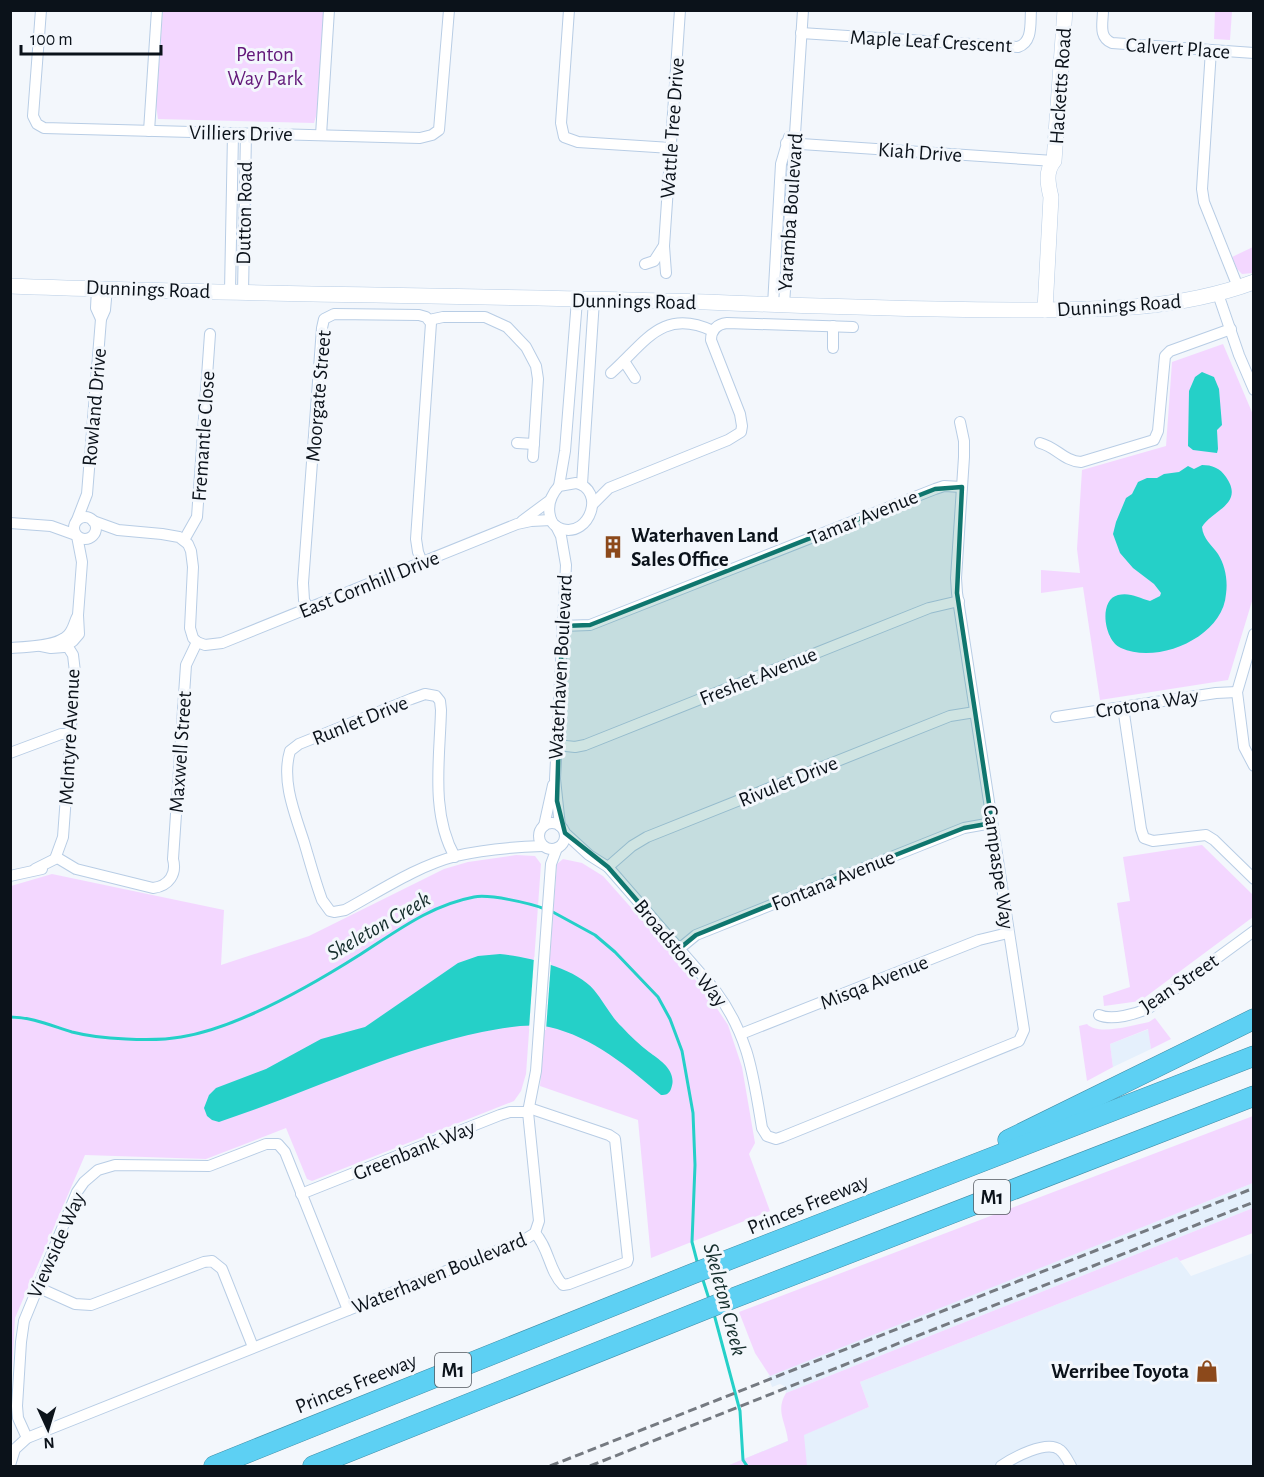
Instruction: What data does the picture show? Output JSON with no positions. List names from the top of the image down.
{
  "streets": {
    "highway": ["M1", "Princes Freeway"],
    "street": [
      "Maple Leaf Crescent",
      "Calvert Place",
      "Hacketts Road",
      "Wattle Tree Drive",
      "Villiers Drive",
      "Kiah Drive",
      "Yaramba Boulevard",
      "Dutton Road",
      "Dunnings Road",
      "Moorgate Street",
      "Rowland Drive",
      "Fremantle Close",
      "Tamar Avenue",
      "East Cornhill Drive",
      "Waterhaven Boulevard",
      "Freshet Avenue",
      "Crotona Way",
      "Runlet Drive",
      "McIntyre Avenue",
      "Maxwell Street",
      "Rivulet Drive",
      "Campaspe Way",
      "Fontana Avenue",
      "Broadstone Way",
      "Misqa Avenue",
      "Jean Street",
      "Greenbank Way",
      "Viewside Way"
    ]
  },
  "crossings": [
    ["Maple Leaf Crescent", "Yaramba Boulevard"],
    ["Hacketts Road", "Kiah Drive"],
    ["Hacketts Road", "Dunnings Road"],
    ["Villiers Drive", "Dutton Road"],
    ["Kiah Drive", "Yaramba Boulevard"],
    ["Yaramba Boulevard", "Dunnings Road"],
    ["Dutton Road", "Dunnings Road"],
    ["Dunnings Road", "Rowland Drive"],
    ["Moorgate Street", "East Cornhill Drive"],
    ["Tamar Avenue", "Waterhaven Boulevard"],
    ["Tamar Avenue", "Campaspe Way"],
    ["East Cornhill Drive", "Waterhaven Boulevard"],
    ["East Cornhill Drive", "Maxwell Street"],
    ["Waterhaven Boulevard", "Freshet Avenue"],
    ["Waterhaven Boulevard", "Broadstone Way"],
    ["Waterhaven Boulevard", "Greenbank Way"],
    ["Waterhaven Boulevard", "Viewside Way"],
    ["Freshet Avenue", "Campaspe Way"],
    ["McIntyre Avenue", "Maxwell Street"],
    ["Rivulet Drive", "Campaspe Way"],
    ["Rivulet Drive", "Broadstone Way"],
    ["Campaspe Way", "Fontana Avenue"],
    ["Campaspe Way", "Broadstone Way"],
    ["Campaspe Way", "Misqa Avenue"],
    ["Fontana Avenue", "Broadstone Way"],
    ["Broadstone Way", "Misqa Avenue"],
    ["Greenbank Way", "Viewside Way"]
  ],
  "water": ["Skeleton Creek"],
  "parks": ["Penton Way Park"],
  "places": {
    "building": ["Waterhaven Land Sales Office"],
    "shop": ["Werribee Toyota"]
  },
  "scale_bar": "100 m",
  "north": "bottom"
}
